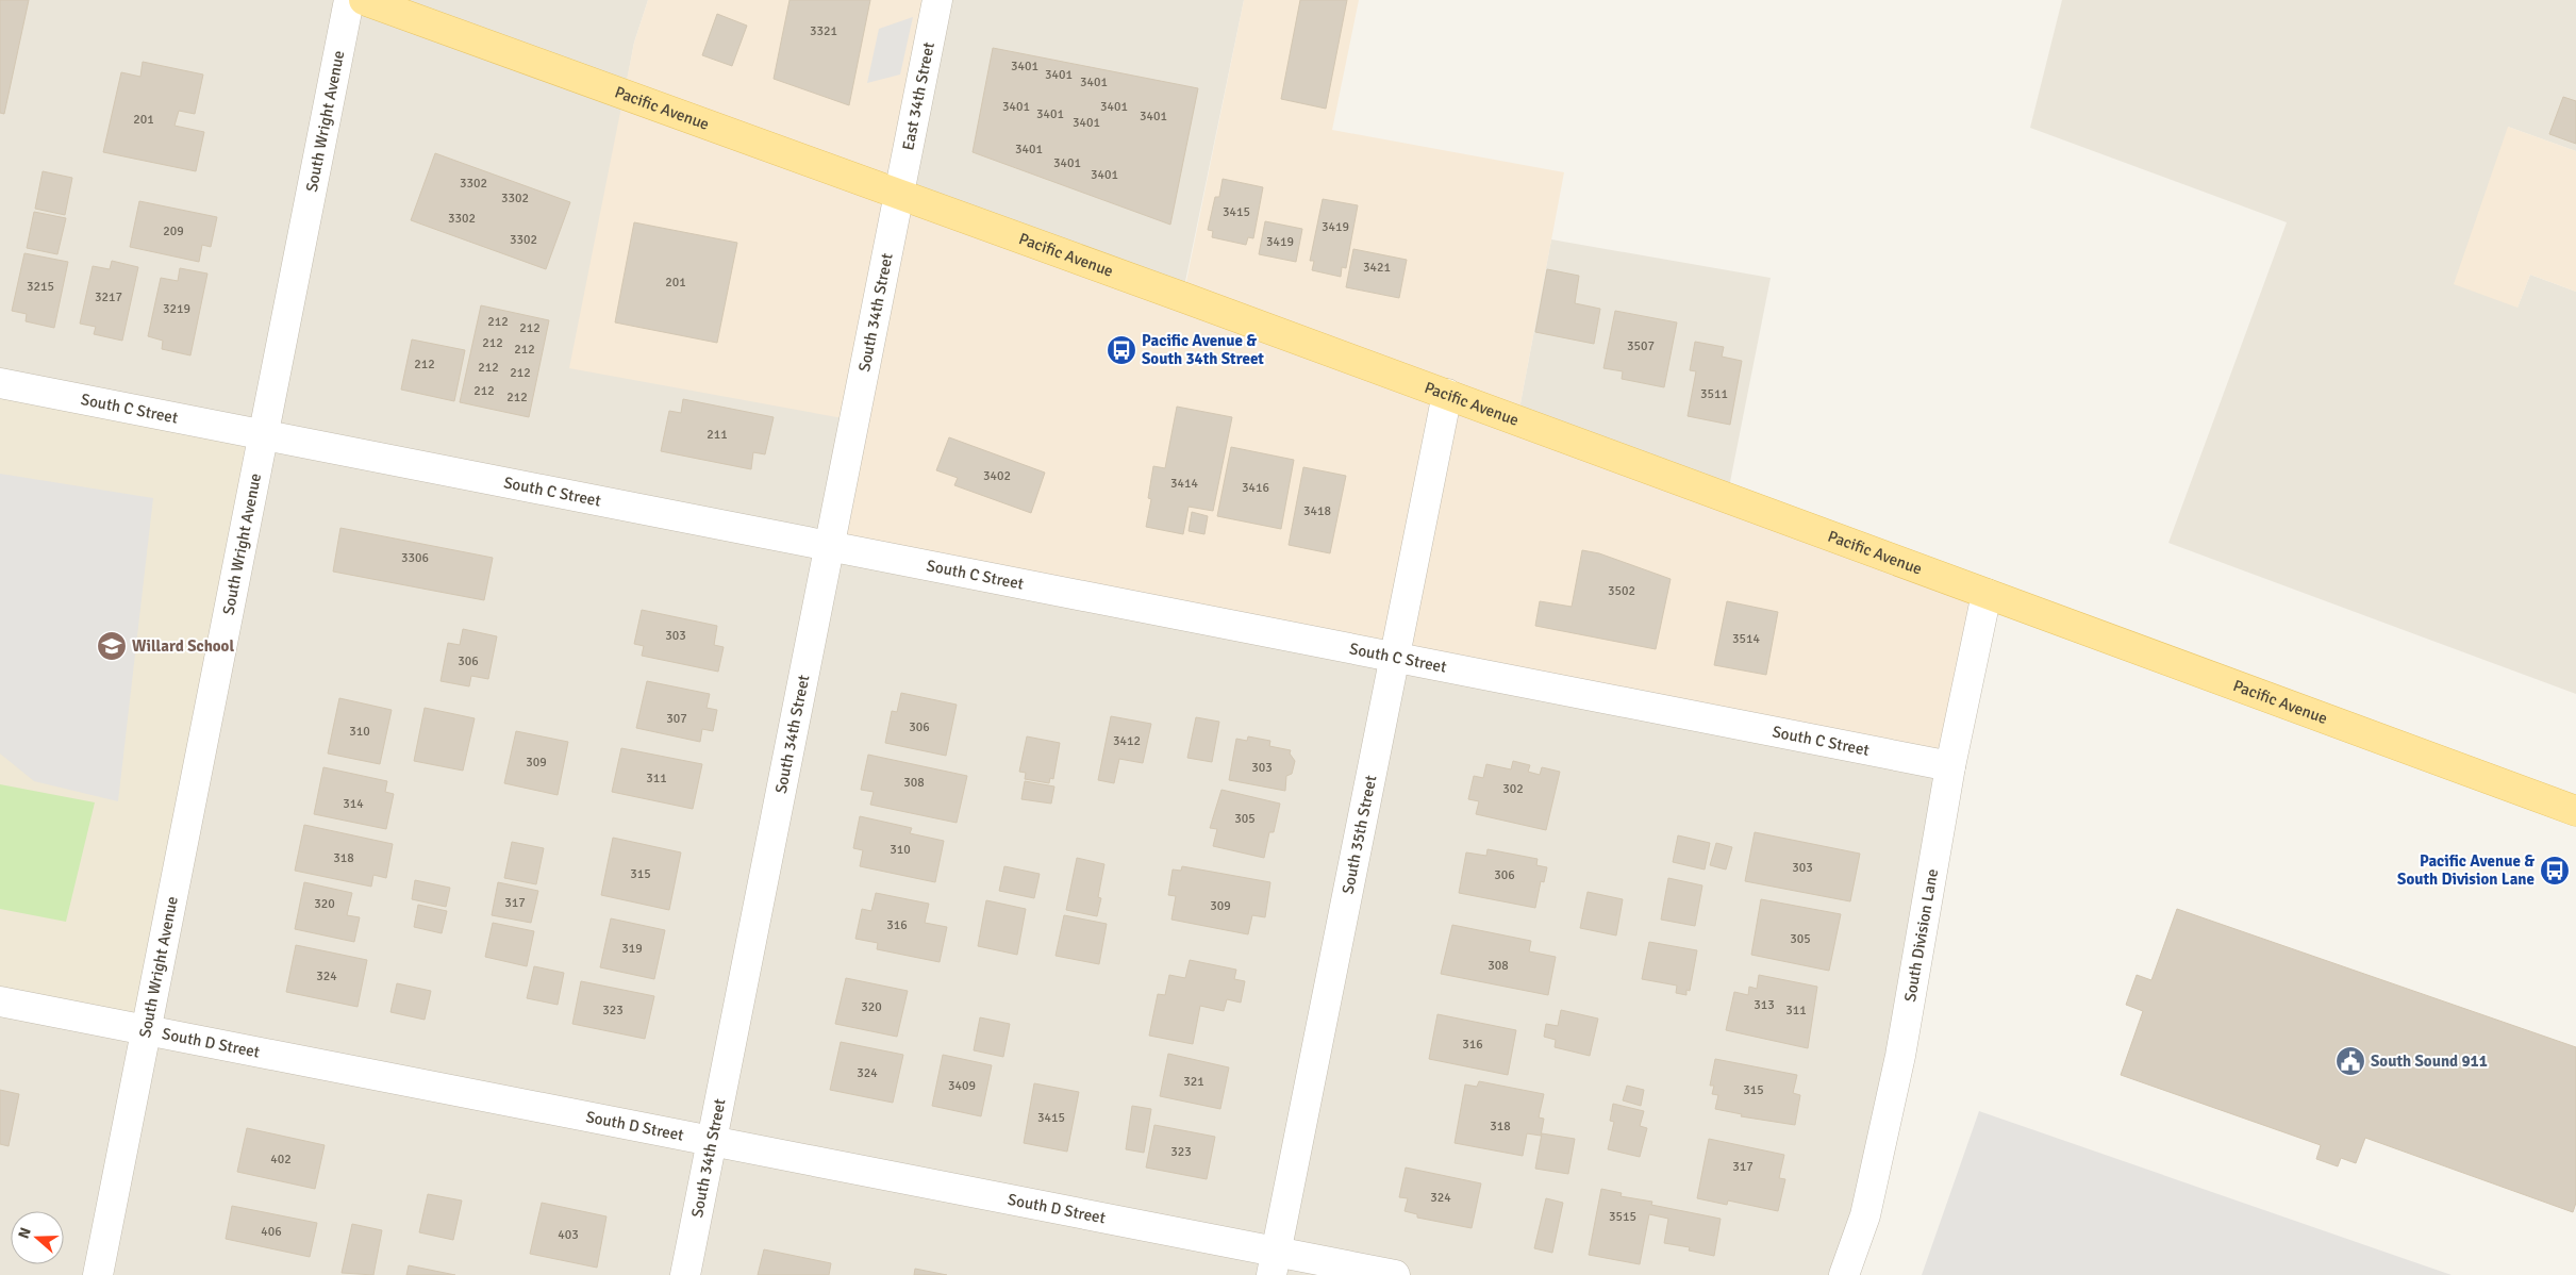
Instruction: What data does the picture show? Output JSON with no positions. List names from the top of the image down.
{
  "streets": {
    "main road": ["Pacific Avenue"],
    "street": [
      "East 34th Street",
      "South Wright Avenue",
      "South 34th Street",
      "South C Street",
      "South 35th Street",
      "South Division Lane",
      "South D Street"
    ]
  },
  "crossings": [
    ["East 34th Street", "Pacific Avenue"],
    ["East 34th Street", "South 34th Street"],
    ["Pacific Avenue", "South 34th Street"],
    ["Pacific Avenue", "South 35th Street"],
    ["Pacific Avenue", "South Division Lane"],
    ["South Wright Avenue", "South C Street"],
    ["South Wright Avenue", "South D Street"],
    ["South 34th Street", "South C Street"],
    ["South 34th Street", "South D Street"],
    ["South C Street", "South 35th Street"],
    ["South C Street", "South Division Lane"],
    ["South 35th Street", "South D Street"]
  ],
  "places": {
    "bus stop": ["Pacific Avenue & South 34th Street", "Pacific Avenue & South Division Lane"],
    "school or university": ["Willard School"],
    "public building": ["South Sound 911"]
  },
  "house_numbers": [
    "3321",
    "3401",
    "3401",
    "3401",
    "3401",
    "3401",
    "3401",
    "3401",
    "201",
    "3401",
    "3401",
    "3401",
    "3401",
    "3302",
    "3302",
    "3415",
    "3302",
    "3419",
    "209",
    "3302",
    "3419",
    "3421",
    "201",
    "3215",
    "3217",
    "3219",
    "212",
    "212",
    "212",
    "3507",
    "212",
    "212",
    "212",
    "212",
    "212",
    "3511",
    "212",
    "211",
    "3402",
    "3414",
    "3416",
    "3418",
    "3306",
    "3502",
    "303",
    "3514",
    "306",
    "307",
    "306",
    "310",
    "3412",
    "309",
    "303",
    "311",
    "308",
    "302",
    "314",
    "305",
    "310",
    "318",
    "303",
    "315",
    "306",
    "317",
    "320",
    "309",
    "316",
    "305",
    "319",
    "308",
    "324",
    "313",
    "320",
    "323",
    "311",
    "316",
    "324",
    "321",
    "3409",
    "315",
    "3415",
    "318",
    "323",
    "402",
    "317",
    "324",
    "3515",
    "406",
    "403"
  ],
  "north": "left"
}
